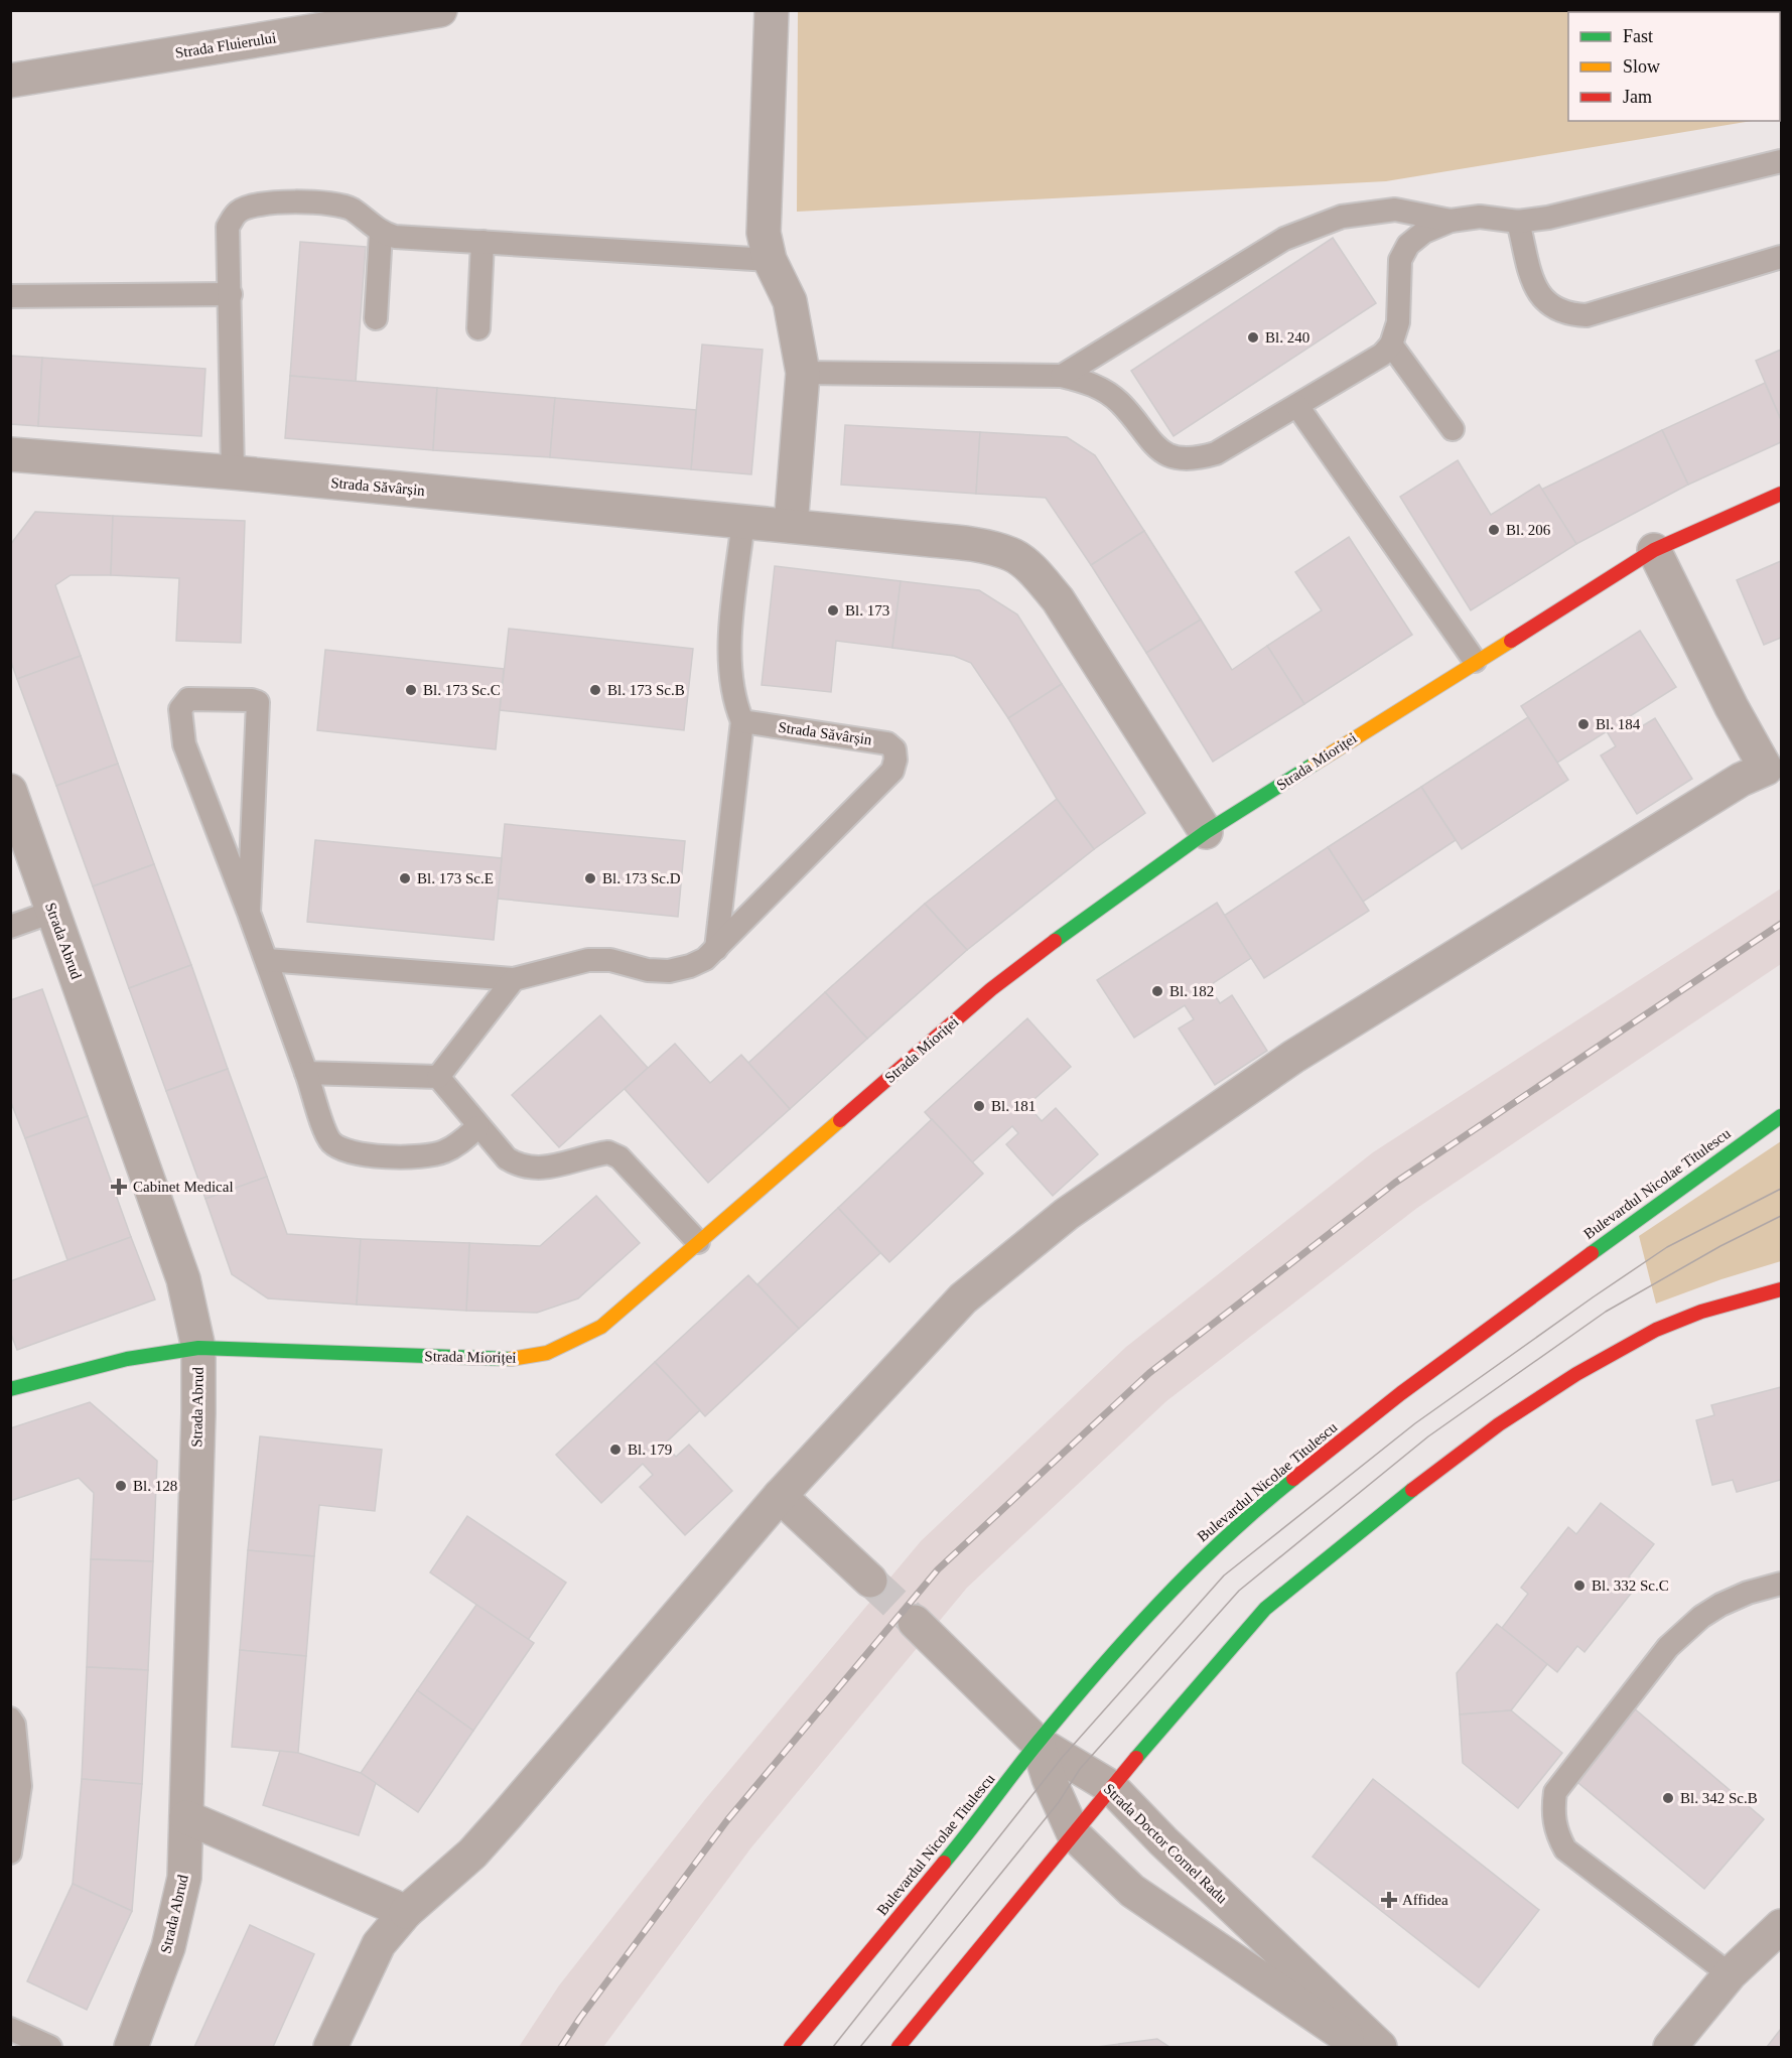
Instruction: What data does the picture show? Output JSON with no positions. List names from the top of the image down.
{
  "streets": {
    "main road": ["Strada Mioriței", "Bulevardul Nicolae Titulescu"],
    "street": [
      "Strada Fluierului",
      "Strada Săvârșin",
      "Strada Abrud",
      "Strada Doctor Cornel Radu"
    ]
  },
  "crossings": [
    ["Strada Săvârșin", "Strada Mioriței"],
    ["Strada Mioriței", "Strada Abrud"],
    ["Bulevardul Nicolae Titulescu", "Strada Doctor Cornel Radu"]
  ],
  "places": {
    "other": [
      "Bl. 240",
      "Bl. 206",
      "Bl. 173",
      "Bl. 173 Sc.C",
      "Bl. 173 Sc.B",
      "Bl. 184",
      "Bl. 173 Sc.E",
      "Bl. 173 Sc.D",
      "Bl. 182",
      "Bl. 181",
      "Bl. 179",
      "Bl. 128",
      "Bl. 332 Sc.C",
      "Bl. 342 Sc.B"
    ],
    "health": ["Cabinet Medical", "Affidea"]
  },
  "legend": ["Fast", "Slow", "Jam"]
}
